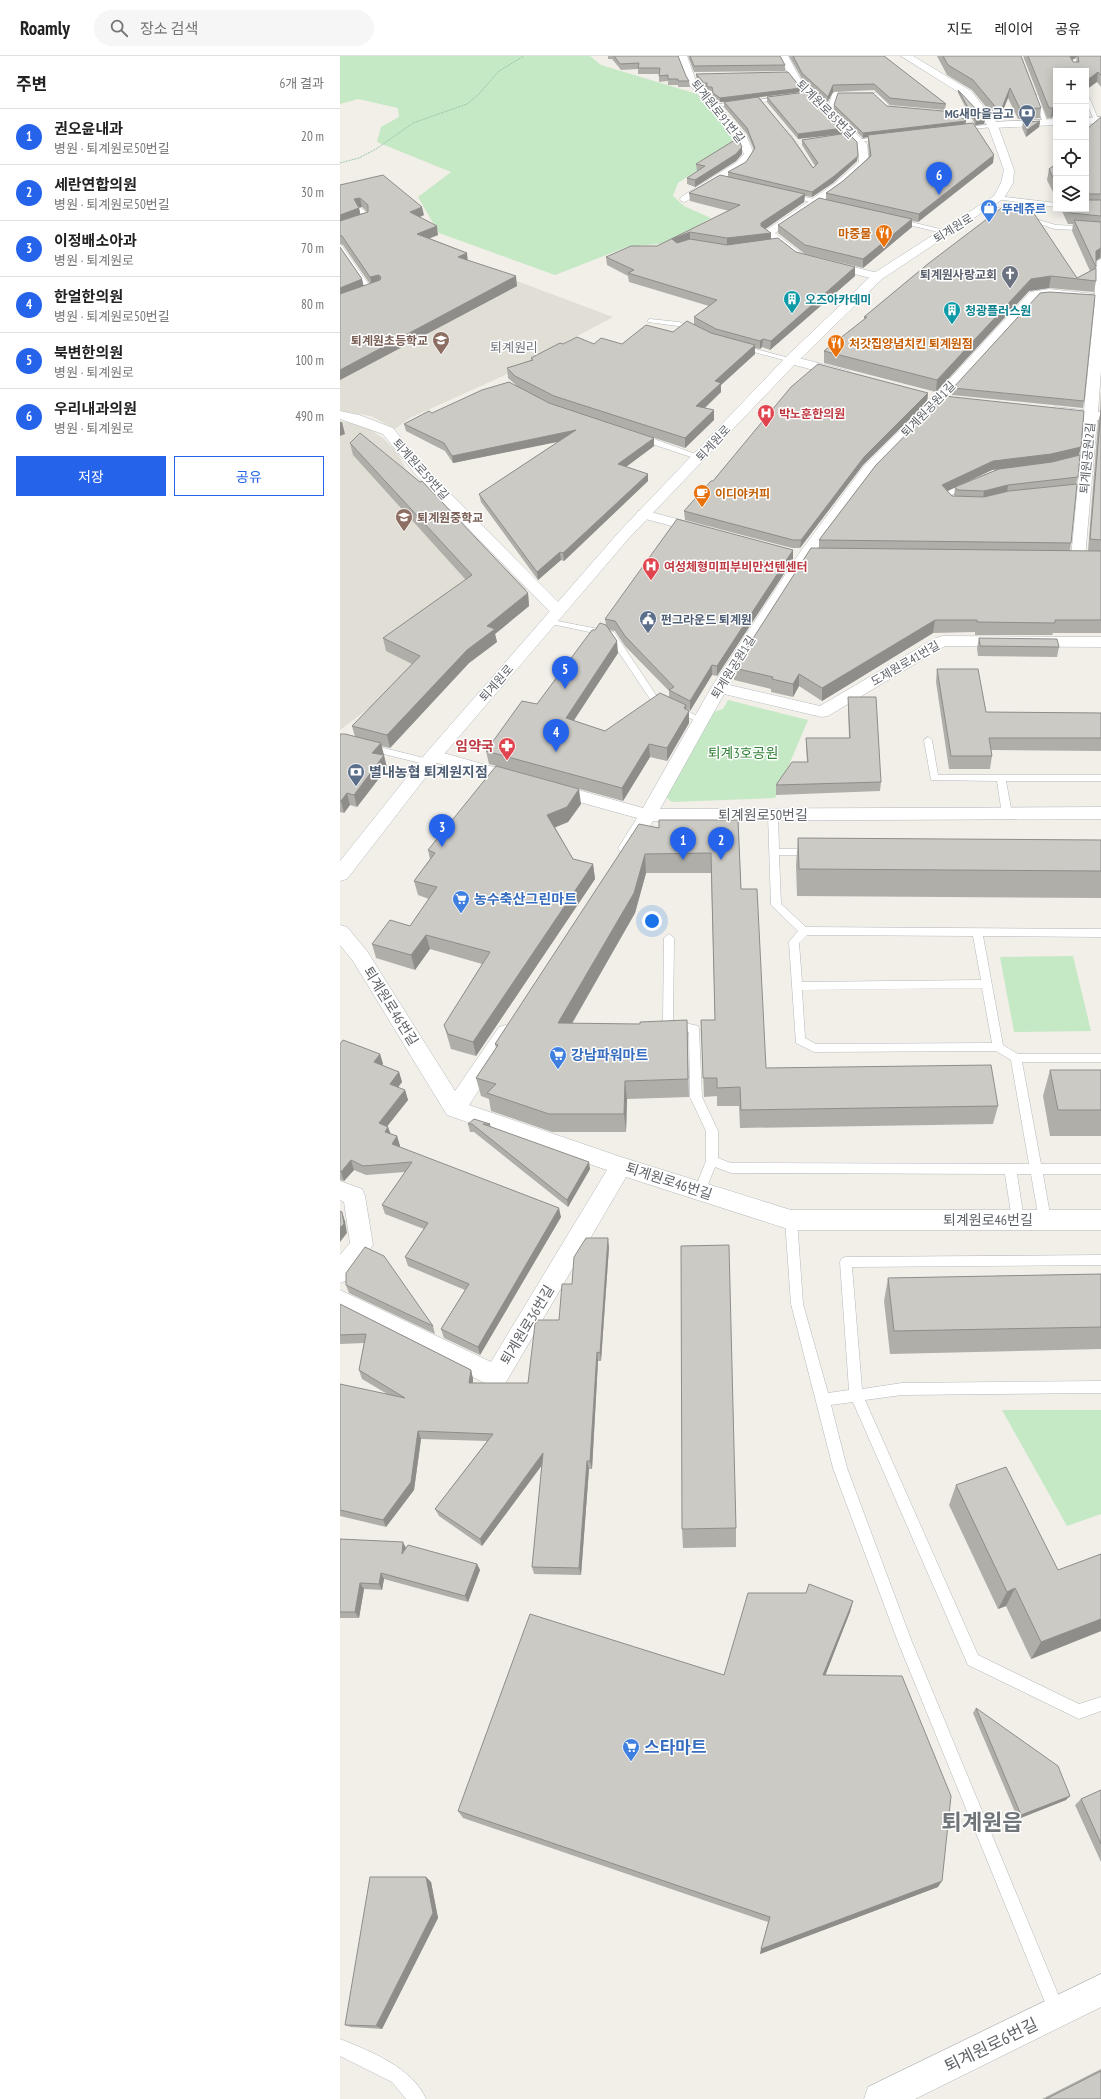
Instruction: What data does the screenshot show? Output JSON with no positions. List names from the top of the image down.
{
  "streets": {
    "street": [
      "퇴계원로85번길",
      "퇴계원로91번길",
      "퇴계원로",
      "퇴계원공원1길",
      "퇴계원공원2길",
      "퇴계원로59번길",
      "도제원로41번길",
      "퇴계원로50번길",
      "퇴계원로46번길",
      "퇴계원로36번길",
      "퇴계원로6번길"
    ]
  },
  "crossings": [
    ["퇴계원로85번길", "퇴계원로"],
    ["퇴계원로", "퇴계원로59번길"],
    ["퇴계원로", "퇴계원로50번길"],
    ["퇴계원공원1길", "퇴계원공원2길"],
    ["퇴계원공원1길", "도제원로41번길"],
    ["퇴계원공원1길", "퇴계원로50번길"],
    ["퇴계원로46번길", "퇴계원로36번길"]
  ],
  "districts": ["퇴계원리", "퇴계원읍"],
  "parks": ["퇴계3호공원"],
  "places": {
    "bank": ["MG새마을금고", "별내농협 퇴계원지점"],
    "shop": ["뚜레쥬르"],
    "restaurant": ["마중물", "처갓집양념치킨 퇴계원점"],
    "church": ["퇴계원사랑교회"],
    "building": ["오즈아카데미", "청광플러스원"],
    "school or university": ["퇴계원초등학교", "퇴계원중학교"],
    "hospital": ["박노훈한의원", "여성체형미피부비만선텐센터"],
    "cafe": ["이디야커피"],
    "public building": ["펀그라운드 퇴계원"],
    "pharmacy": ["임약국"],
    "supermarket": ["농수축산그린마트", "강남파워마트", "스타마트"]
  },
  "page": {
    "header": "Roamly",
    "search": "장소 검색",
    "nav": ["지도", "레이어", "공유"],
    "heading": ["주변", "6개 결과"],
    "map_buttons": ["+", "−"],
    "list": [
      {
        "mark": "1",
        "name": "권오윤내과",
        "note": "병원 · 퇴계원로50번길",
        "value": "20 m"
      },
      {
        "mark": "2",
        "name": "세란연합의원",
        "note": "병원 · 퇴계원로50번길",
        "value": "30 m"
      },
      {
        "mark": "3",
        "name": "이정배소아과",
        "note": "병원 · 퇴계원로",
        "value": "70 m"
      },
      {
        "mark": "4",
        "name": "한얼한의원",
        "note": "병원 · 퇴계원로50번길",
        "value": "80 m"
      },
      {
        "mark": "5",
        "name": "북변한의원",
        "note": "병원 · 퇴계원로",
        "value": "100 m"
      },
      {
        "mark": "6",
        "name": "우리내과의원",
        "note": "병원 · 퇴계원로",
        "value": "490 m"
      }
    ],
    "pins": [
      "6",
      "5",
      "4",
      "3",
      "1",
      "2"
    ],
    "buttons": ["저장", "공유"]
  }
}
